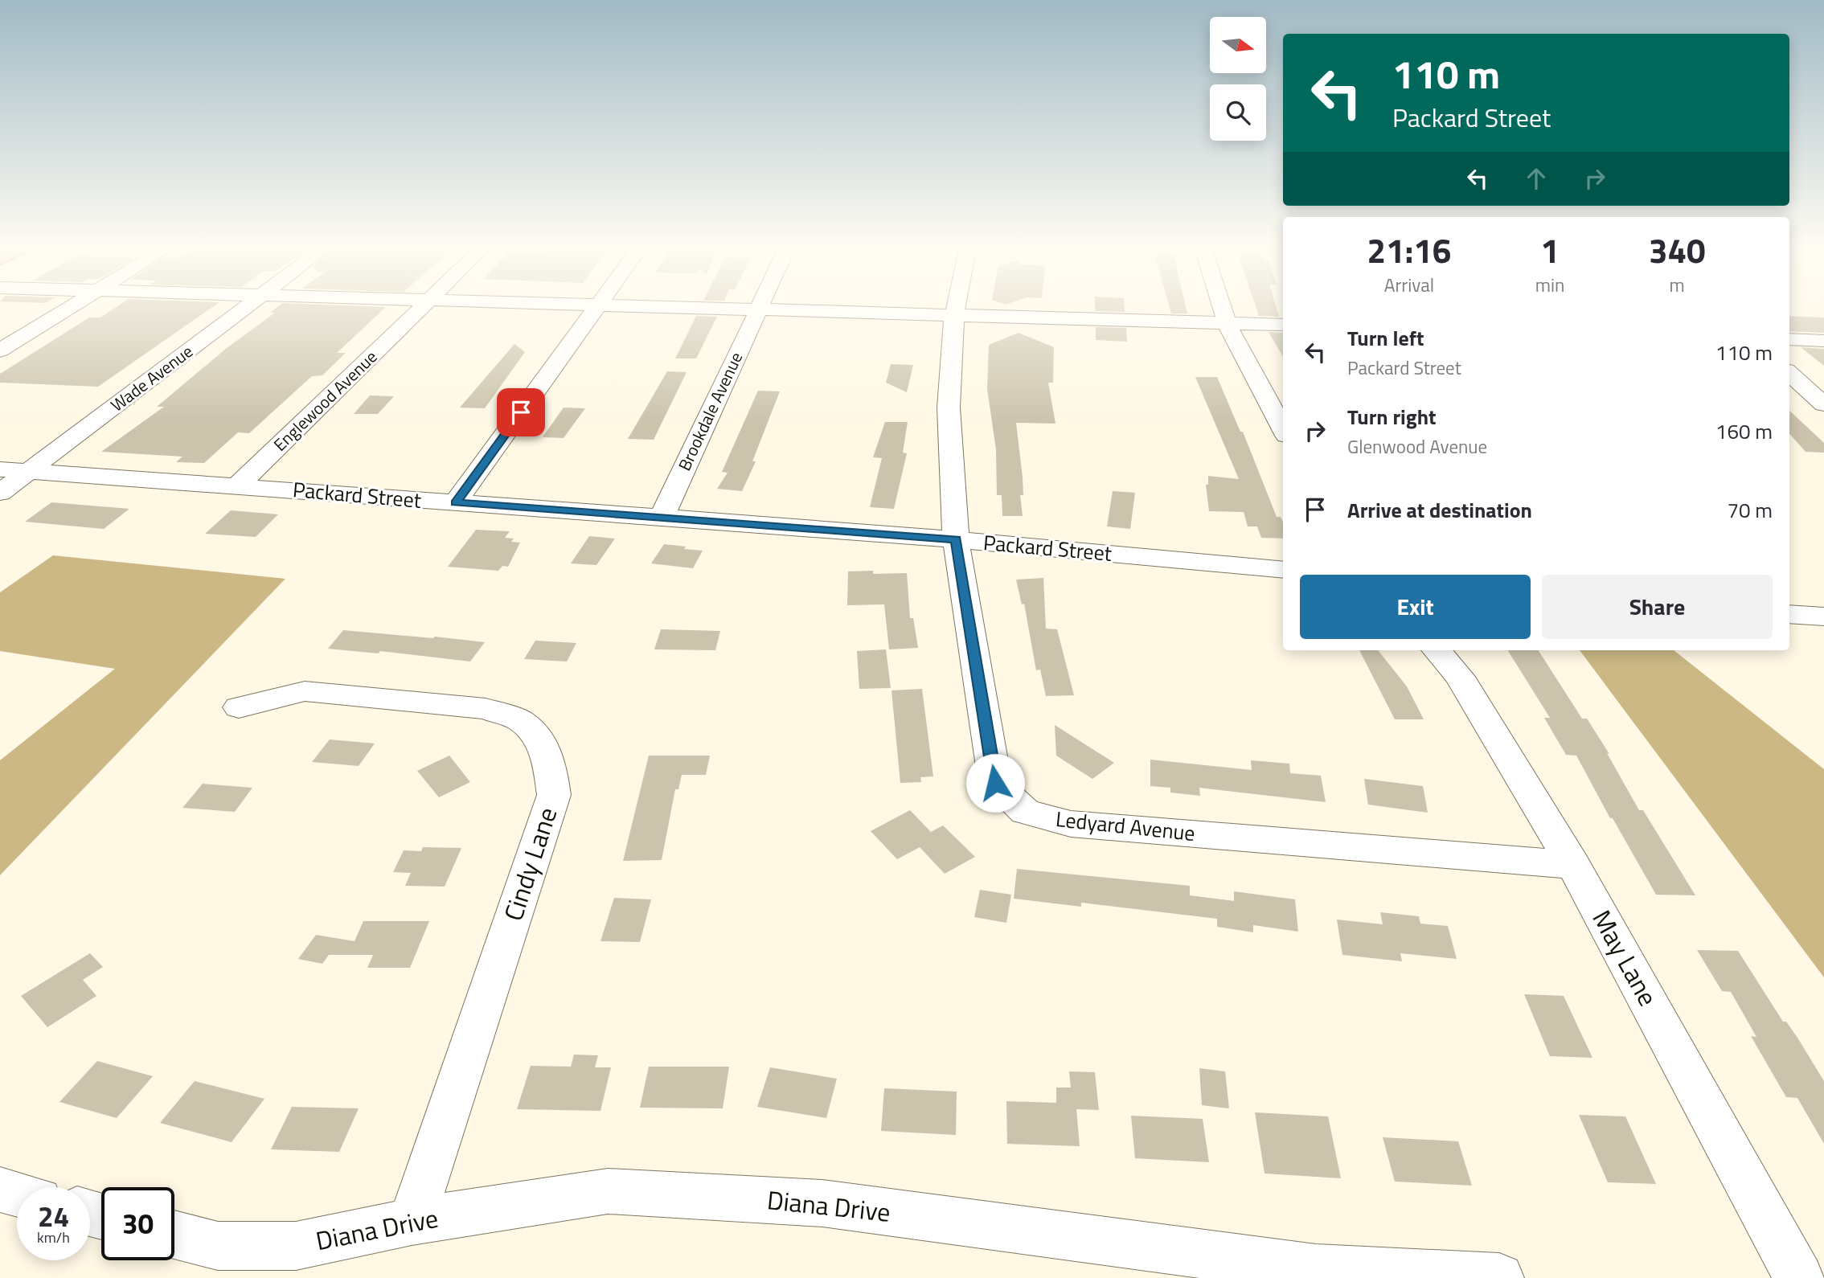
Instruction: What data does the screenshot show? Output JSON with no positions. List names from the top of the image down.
{
  "streets": {
    "street": [
      "Wade Avenue",
      "Englewood Avenue",
      "Brookdale Avenue",
      "Packard Street",
      "Ledyard Avenue",
      "Cindy Lane",
      "May Lane",
      "Diana Drive"
    ]
  },
  "crossings": [
    ["Wade Avenue", "Packard Street"],
    ["Englewood Avenue", "Packard Street"],
    ["Brookdale Avenue", "Packard Street"],
    ["Packard Street", "Ledyard Avenue"],
    ["Ledyard Avenue", "May Lane"],
    ["Cindy Lane", "Diana Drive"]
  ],
  "north": "right",
  "page": {
    "turn": ["110 m", "Packard Street"],
    "eta": [
      "21:16",
      "Arrival",
      "1",
      "min",
      "340",
      "m"
    ],
    "list": [
      {
        "name": "Turn left",
        "note": "Packard Street",
        "value": "110 m"
      },
      {
        "name": "Turn right",
        "note": "Glenwood Avenue",
        "value": "160 m"
      },
      {
        "name": "Arrive at destination",
        "value": "70 m"
      }
    ],
    "buttons": ["Exit", "Share"],
    "speed": "24 km/h",
    "limit": "30"
  }
}
